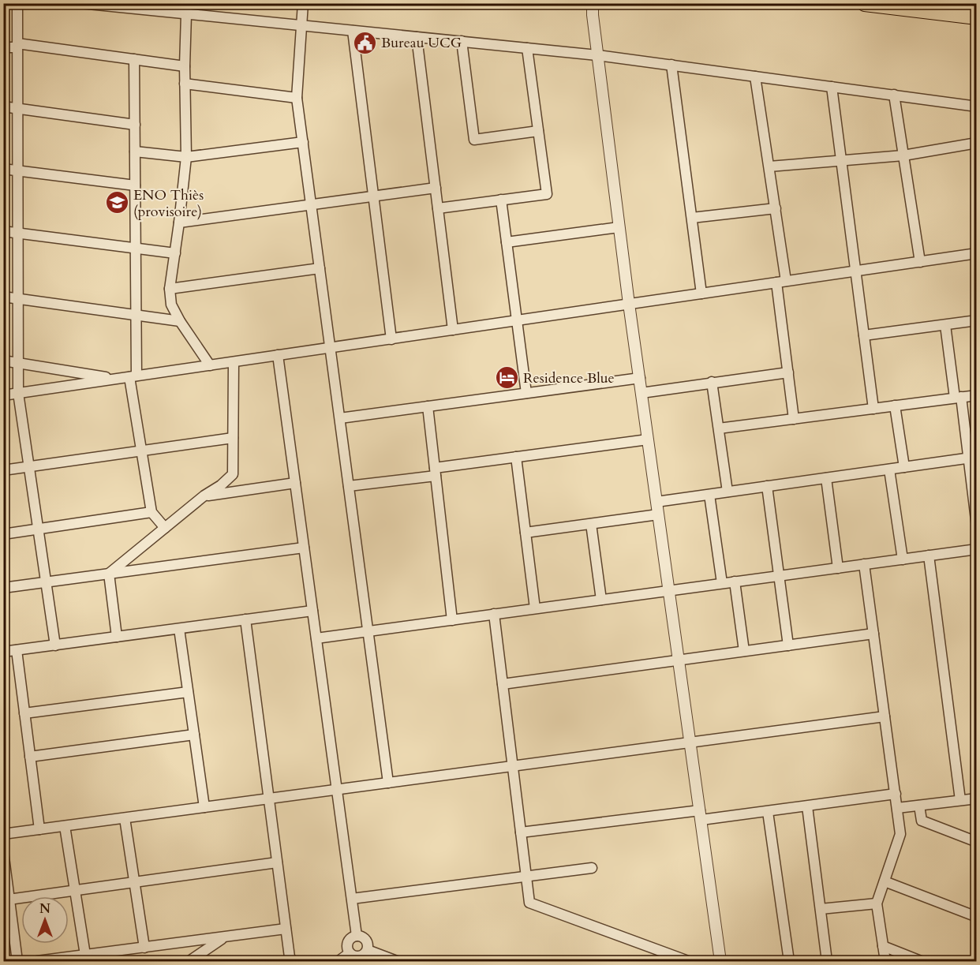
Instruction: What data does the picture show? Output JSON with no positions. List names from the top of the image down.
{
  "places": {
    "public building": ["Bureau UCG"],
    "school or university": ["ENO Thiès (provisoire)"],
    "hotel": ["Residence Blue"]
  },
  "north": "top"
}
